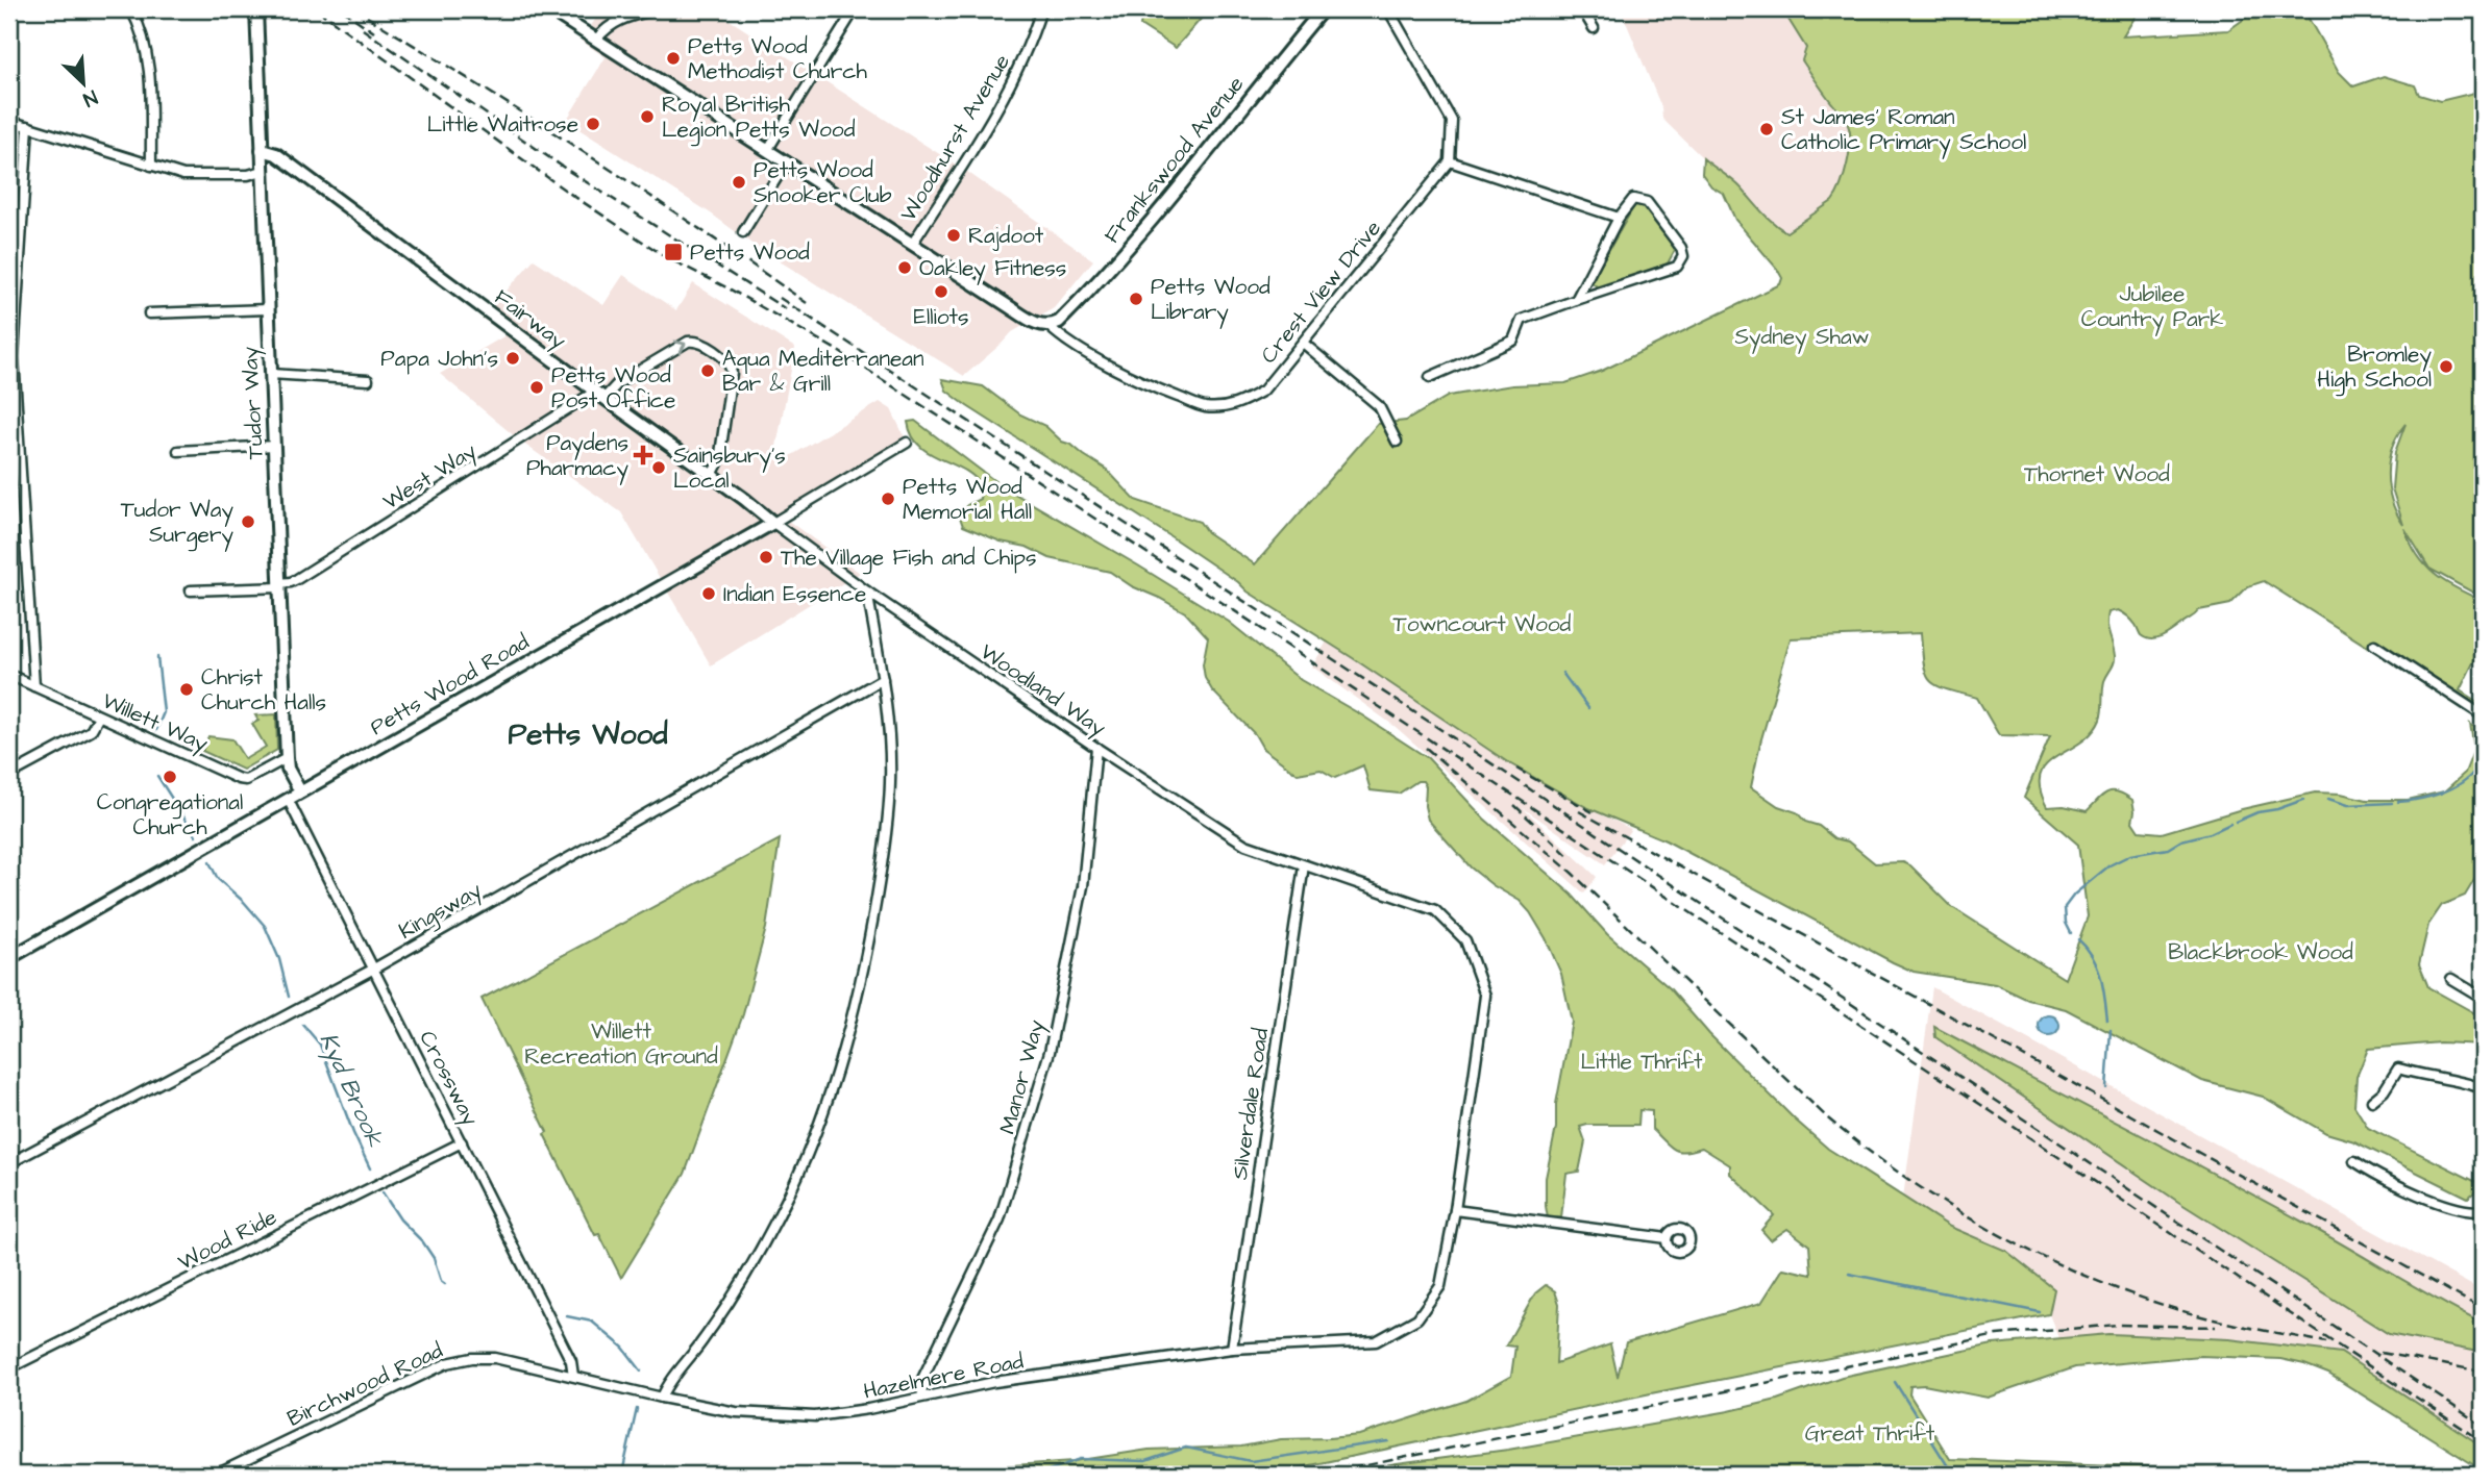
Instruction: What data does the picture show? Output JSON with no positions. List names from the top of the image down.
{
  "streets": {
    "street": [
      "Woodhurst Avenue",
      "Frankswood Avenue",
      "Crest View Drive",
      "Fairway",
      "Tudor Way",
      "West Way",
      "Petts Wood Road",
      "Woodland Way",
      "Willett Way",
      "Kingsway",
      "Manor Way",
      "Crossway",
      "Silverdale Road",
      "Wood Ride",
      "Hazelmere Road",
      "Birchwood Road"
    ]
  },
  "crossings": [
    ["Frankswood Avenue", "Crest View Drive"],
    ["Fairway", "Tudor Way"],
    ["Fairway", "West Way"],
    ["Fairway", "Petts Wood Road"],
    ["Fairway", "Woodland Way"],
    ["Tudor Way", "West Way"],
    ["Tudor Way", "Petts Wood Road"],
    ["Tudor Way", "Willett Way"],
    ["Petts Wood Road", "Woodland Way"],
    ["Petts Wood Road", "Crossway"],
    ["Woodland Way", "Manor Way"],
    ["Woodland Way", "Silverdale Road"],
    ["Kingsway", "Crossway"],
    ["Manor Way", "Hazelmere Road"],
    ["Crossway", "Wood Ride"],
    ["Crossway", "Birchwood Road"],
    ["Silverdale Road", "Hazelmere Road"],
    ["Hazelmere Road", "Birchwood Road"]
  ],
  "districts": ["Petts Wood"],
  "water": ["Kyd Brook"],
  "parks": [
    "Jubilee Country Park",
    "Sydney Shaw",
    "Thornet Wood",
    "Towncourt Wood",
    "Blackbrook Wood",
    "Willett Recreation Ground",
    "Little Thrift",
    "Great Thrift"
  ],
  "places": {
    "other": [
      "Petts Wood Methodist Church",
      "Royal British Legion Petts Wood",
      "Little Waitrose",
      "St James' Roman Catholic Primary School",
      "Petts Wood Snooker Club",
      "Rajdoot",
      "Oakley Fitness",
      "Elliots",
      "Petts Wood Library",
      "Papa John's",
      "Bromley High School",
      "Aqua Mediterranean Bar & Grill",
      "Petts Wood Post Office",
      "Sainsbury's Local",
      "Petts Wood Memorial Hall",
      "Tudor Way Surgery",
      "The Village Fish and Chips",
      "Indian Essence",
      "Christ Church Halls",
      "Congregational Church"
    ],
    "transit": ["Petts Wood"],
    "health": ["Paydens Pharmacy"]
  },
  "north": "bottom right"
}
